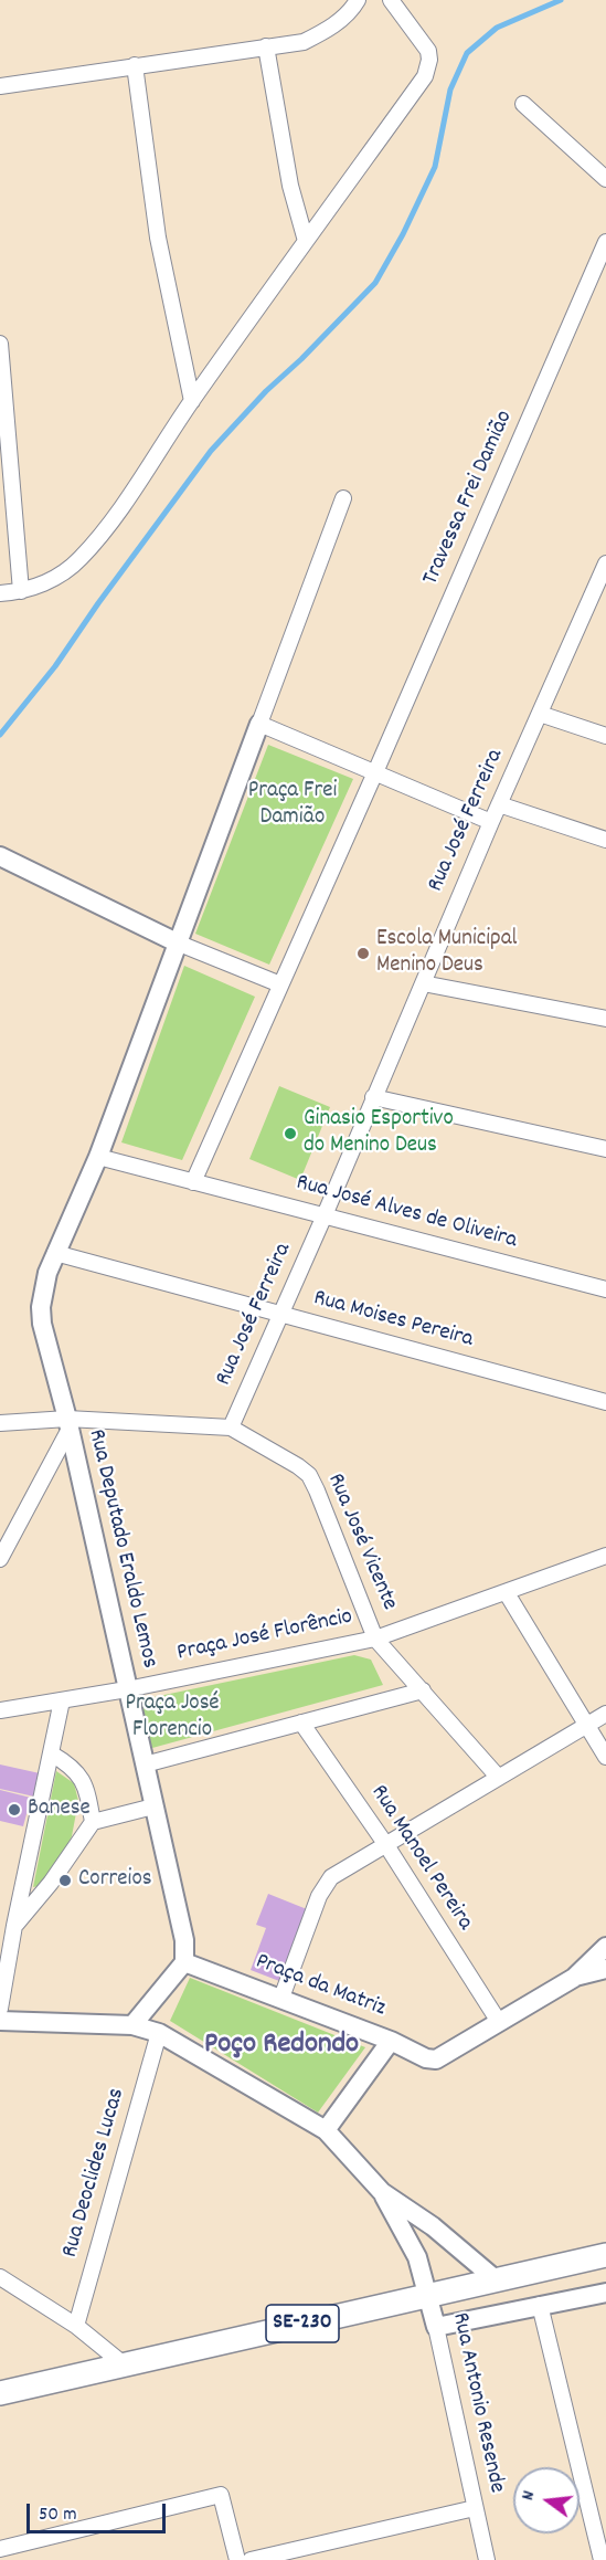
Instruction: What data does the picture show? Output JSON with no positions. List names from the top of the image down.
{
  "streets": {
    "main road": ["SE-230"],
    "street": [
      "Travessa Frei Damião",
      "Rua José Ferreira",
      "Rua José Alves de Oliveira",
      "Rua Moises Pereira",
      "Rua José Vicente",
      "Rua Deputado Eraldo Lemos",
      "Praça José Florêncio",
      "Rua Manoel Pereira",
      "Praça da Matriz",
      "Rua Deoclides Lucas",
      "Rua Antonio Resende"
    ]
  },
  "crossings": [
    ["Rua José Ferreira", "Rua José Alves de Oliveira"],
    ["Rua José Ferreira", "Rua Moises Pereira"],
    ["Rua José Ferreira", "Rua José Vicente"],
    ["Rua Moises Pereira", "Rua Deputado Eraldo Lemos"],
    ["Rua José Vicente", "Praça José Florêncio"],
    ["Rua Deputado Eraldo Lemos", "Praça José Florêncio"],
    ["SE-230", "Rua Antonio Resende"]
  ],
  "districts": ["Poço Redondo"],
  "parks": ["Praça Frei Damião", "Praça José Florencio"],
  "places": [
    "Escola Municipal Menino Deus",
    "Ginasio Esportivo do Menino Deus",
    "Banese",
    "Correios"
  ],
  "scale_bar": "50 m",
  "north": "left"
}
